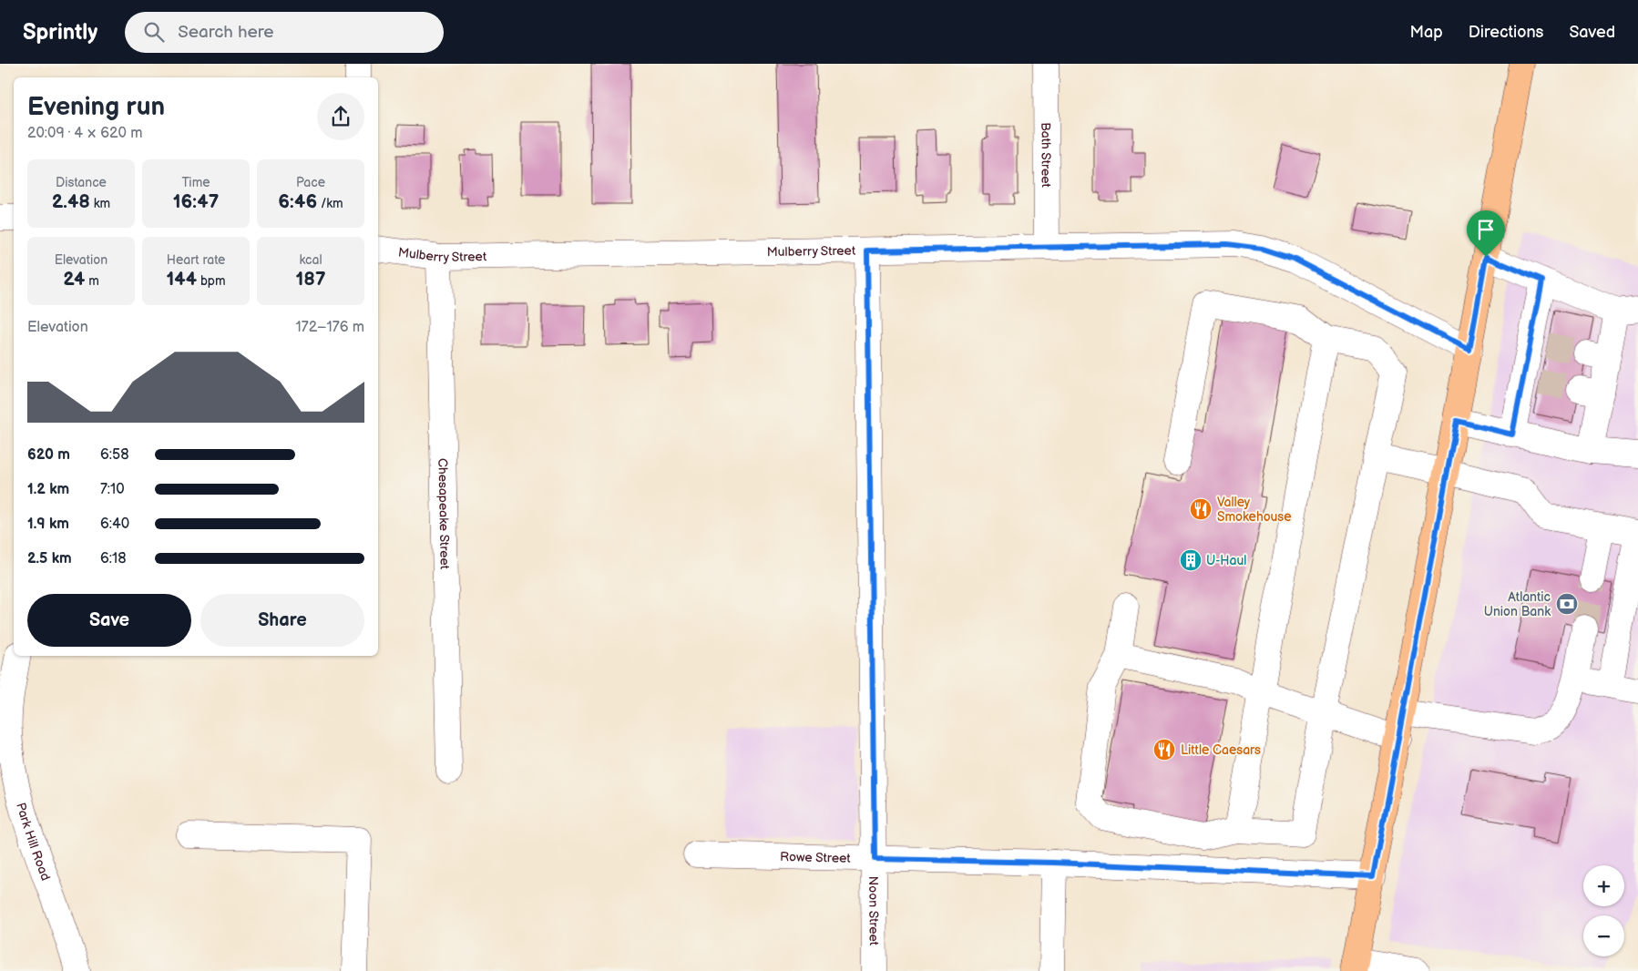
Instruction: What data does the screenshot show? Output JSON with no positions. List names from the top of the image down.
{
  "streets": {
    "street": [
      "Bath Street",
      "Mulberry Street",
      "Chesapeake Street",
      "Park Hill Road",
      "Rowe Street",
      "Noon Street"
    ]
  },
  "crossings": [
    ["Bath Street", "Mulberry Street"],
    ["Mulberry Street", "Chesapeake Street"],
    ["Mulberry Street", "Noon Street"],
    ["Rowe Street", "Noon Street"]
  ],
  "places": {
    "restaurant": ["Valley Smokehouse", "Little Caesars"],
    "building": ["U-Haul"],
    "bank": ["Atlantic Union Bank"]
  },
  "page": {
    "header": "Sprintly",
    "search": "Search here",
    "nav": ["Map", "Directions", "Saved"],
    "heading": ["Evening run", "20:09 · 4 × 620 m"],
    "stats": [
      ["Distance", "2.48 km"],
      ["Time", "16:47"],
      ["Pace", "6:46 /km"],
      ["Elevation", "24 m"],
      ["Heart rate", "144 bpm"],
      ["kcal", "187"]
    ],
    "chart": ["Elevation", "172–176 m"],
    "list": [
      {
        "name": "620 m",
        "note": "6:58"
      },
      {
        "name": "1.2 km",
        "note": "7:10"
      },
      {
        "name": "1.9 km",
        "note": "6:40"
      },
      {
        "name": "2.5 km",
        "note": "6:18"
      }
    ],
    "buttons": ["Save", "Share"],
    "map_buttons": ["+", "−"]
  }
}
